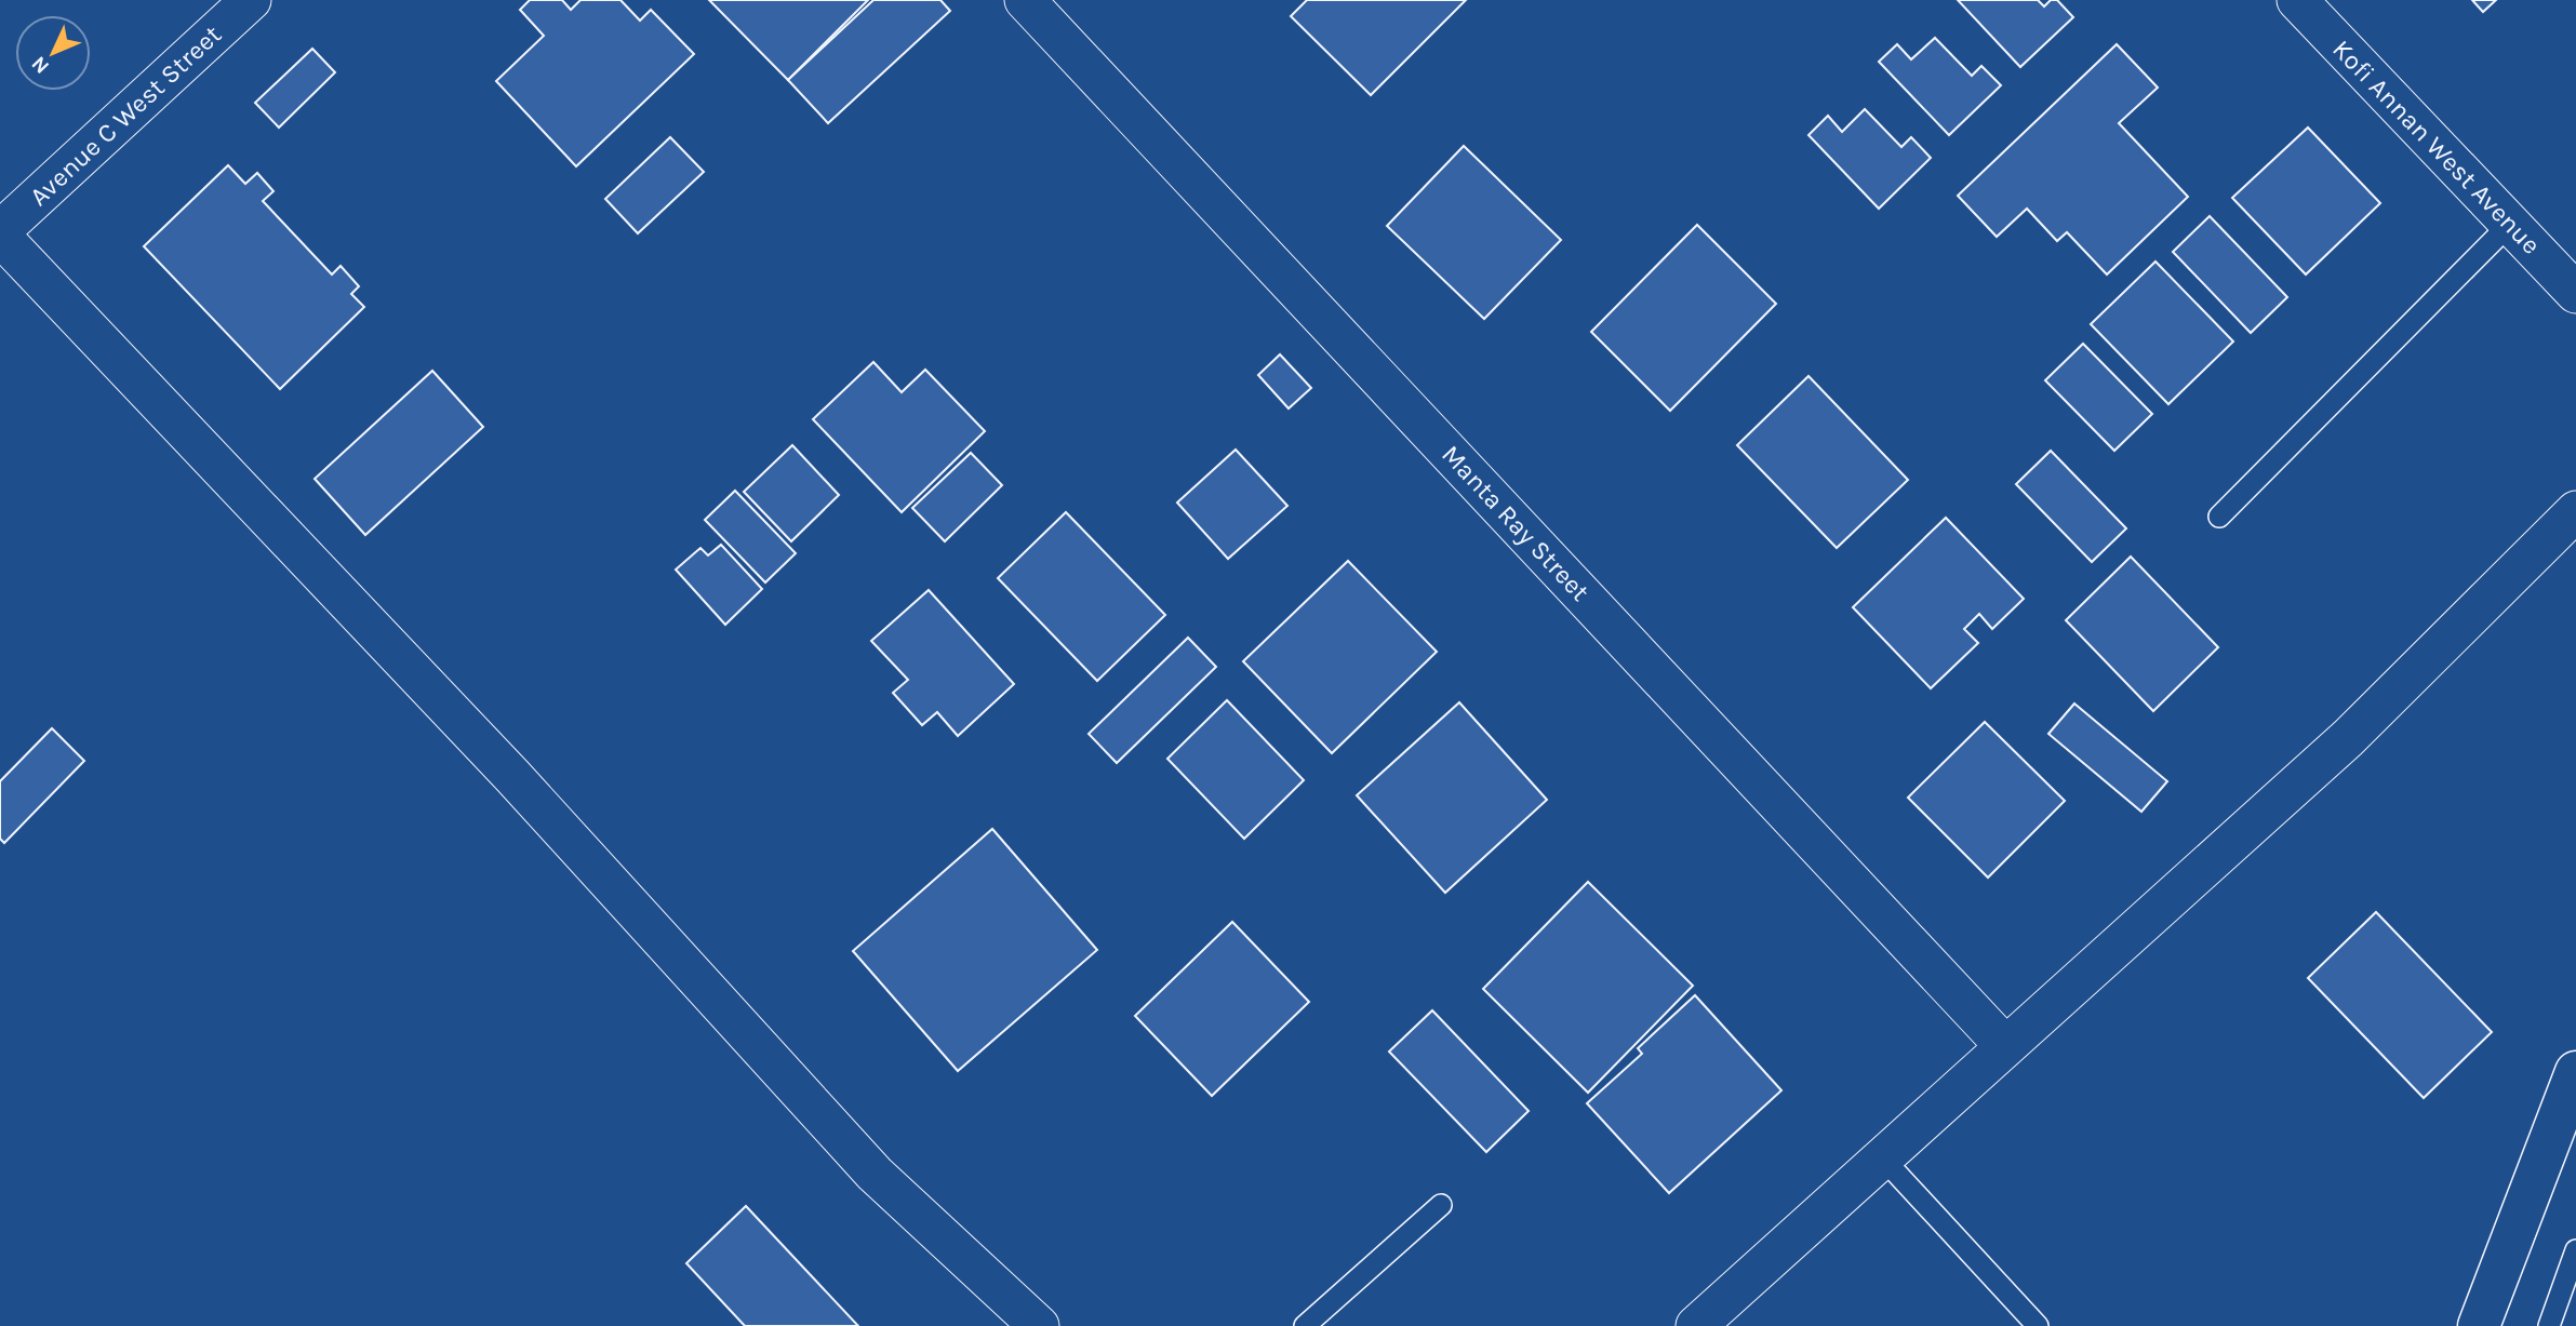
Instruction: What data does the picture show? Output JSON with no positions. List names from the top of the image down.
{
  "streets": {
    "street": ["Avenue C West Street", "Kofi Annan West Avenue", "Manta Ray Street"]
  },
  "north": "bottom left"
}
